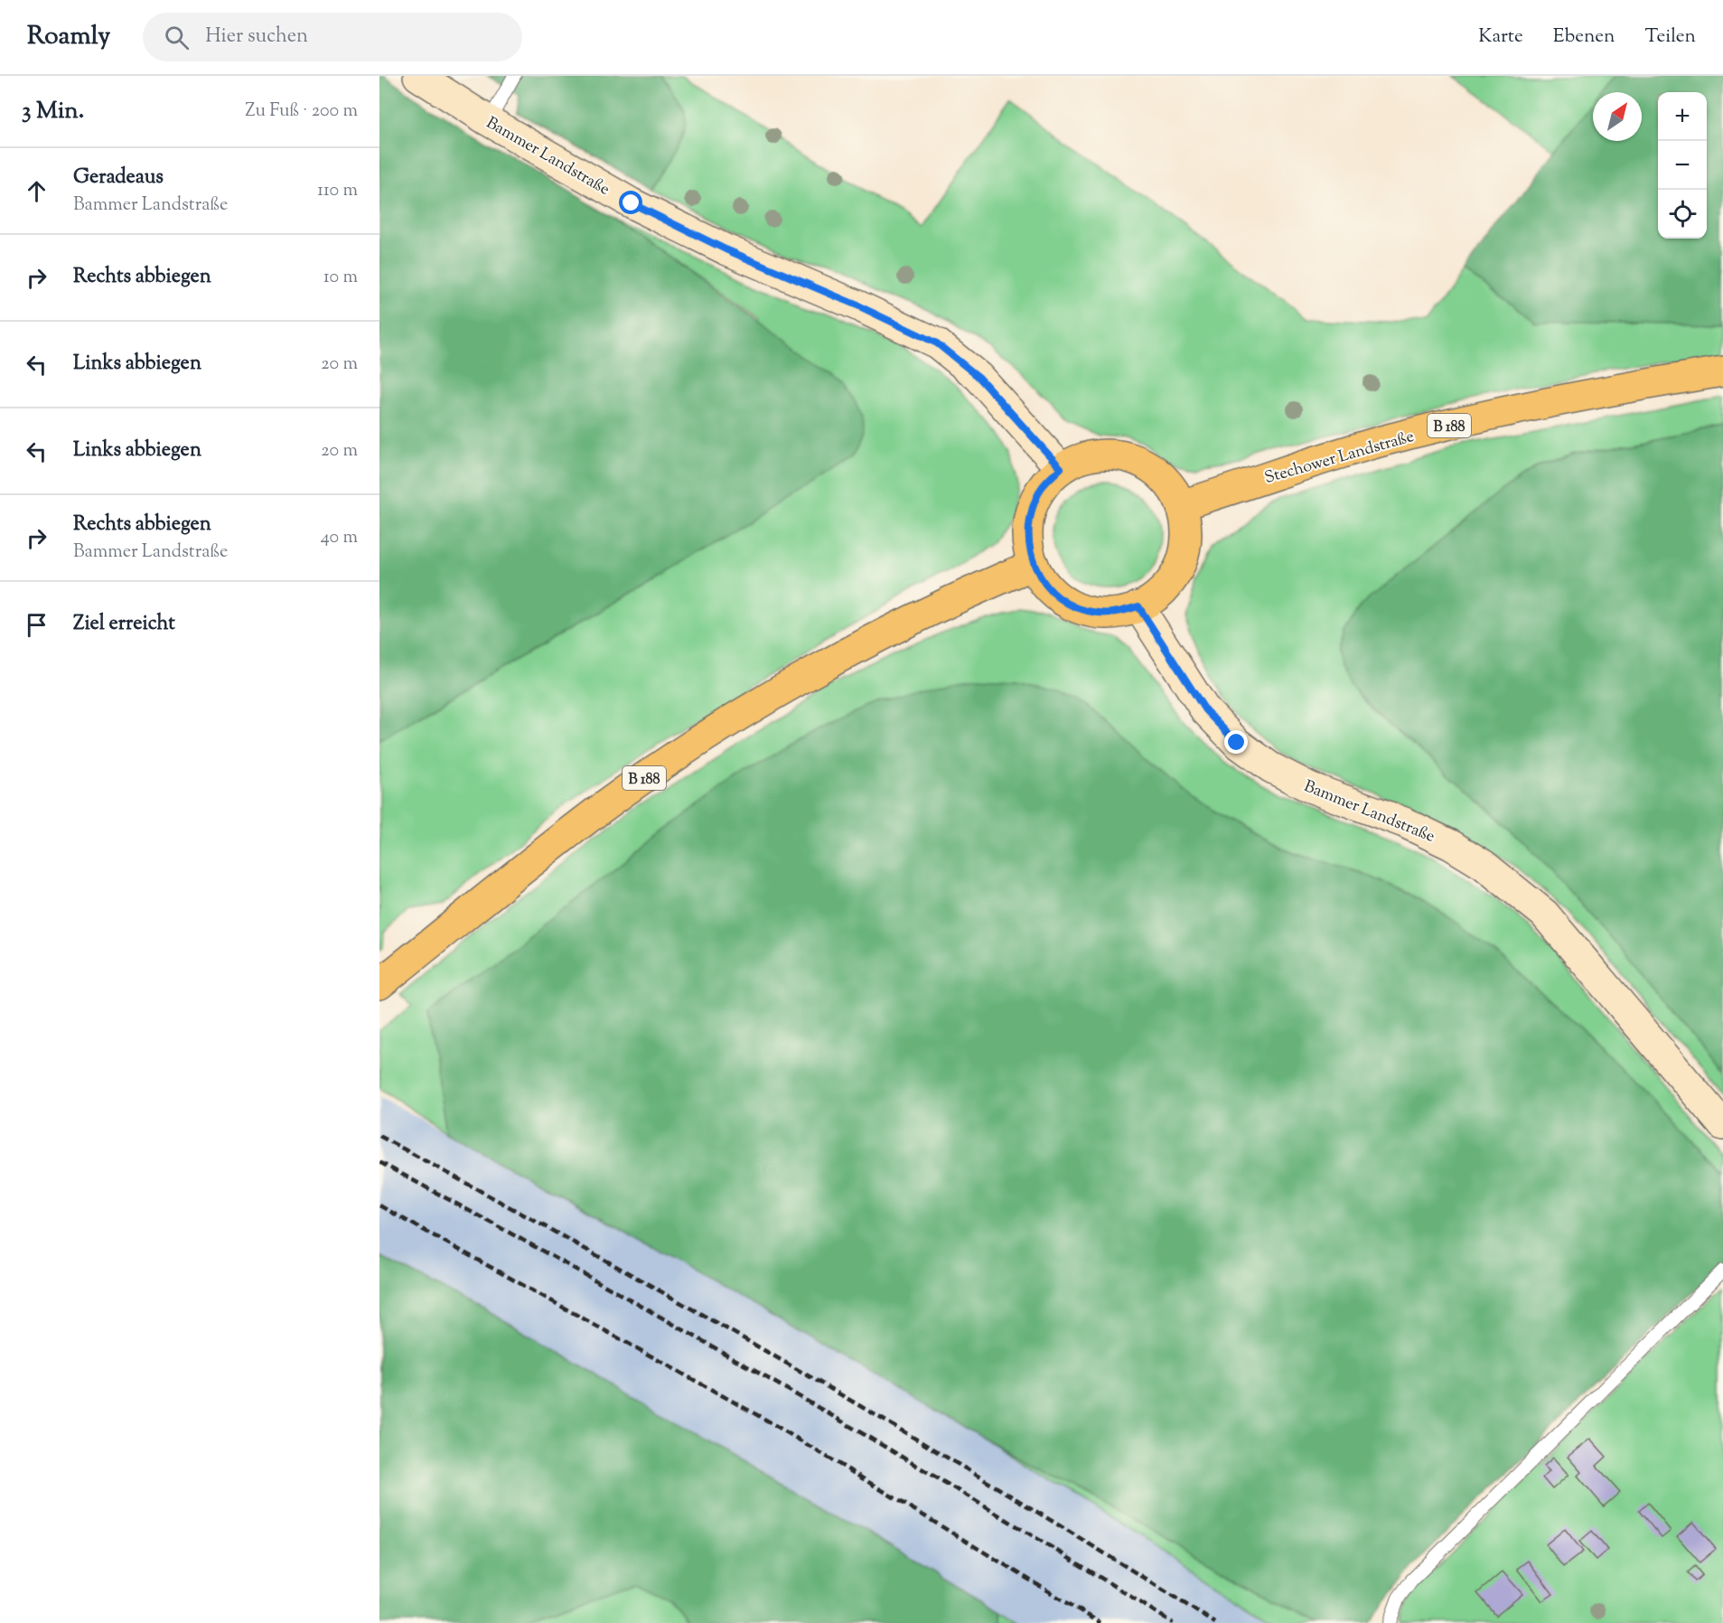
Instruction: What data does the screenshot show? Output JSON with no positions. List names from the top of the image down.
{
  "streets": {
    "main road": ["Bammer Landstraße", "B 188", "Stechower Landstraße"]
  },
  "crossings": [
    ["Bammer Landstraße", "B 188"],
    ["Bammer Landstraße", "Stechower Landstraße"],
    ["B 188", "Stechower Landstraße"]
  ],
  "north": "top right",
  "page": {
    "header": "Roamly",
    "search": "Hier suchen",
    "nav": ["Karte", "Ebenen", "Teilen"],
    "heading": ["3 Min.", "Zu Fuß · 200 m"],
    "map_buttons": ["+", "−"],
    "list": [
      ["Geradeaus", "Bammer Landstraße", "110 m"],
      ["Rechts abbiegen", "10 m"],
      ["Links abbiegen", "20 m"],
      ["Links abbiegen", "20 m"],
      ["Rechts abbiegen", "Bammer Landstraße", "40 m"],
      "Ziel erreicht"
    ]
  }
}
